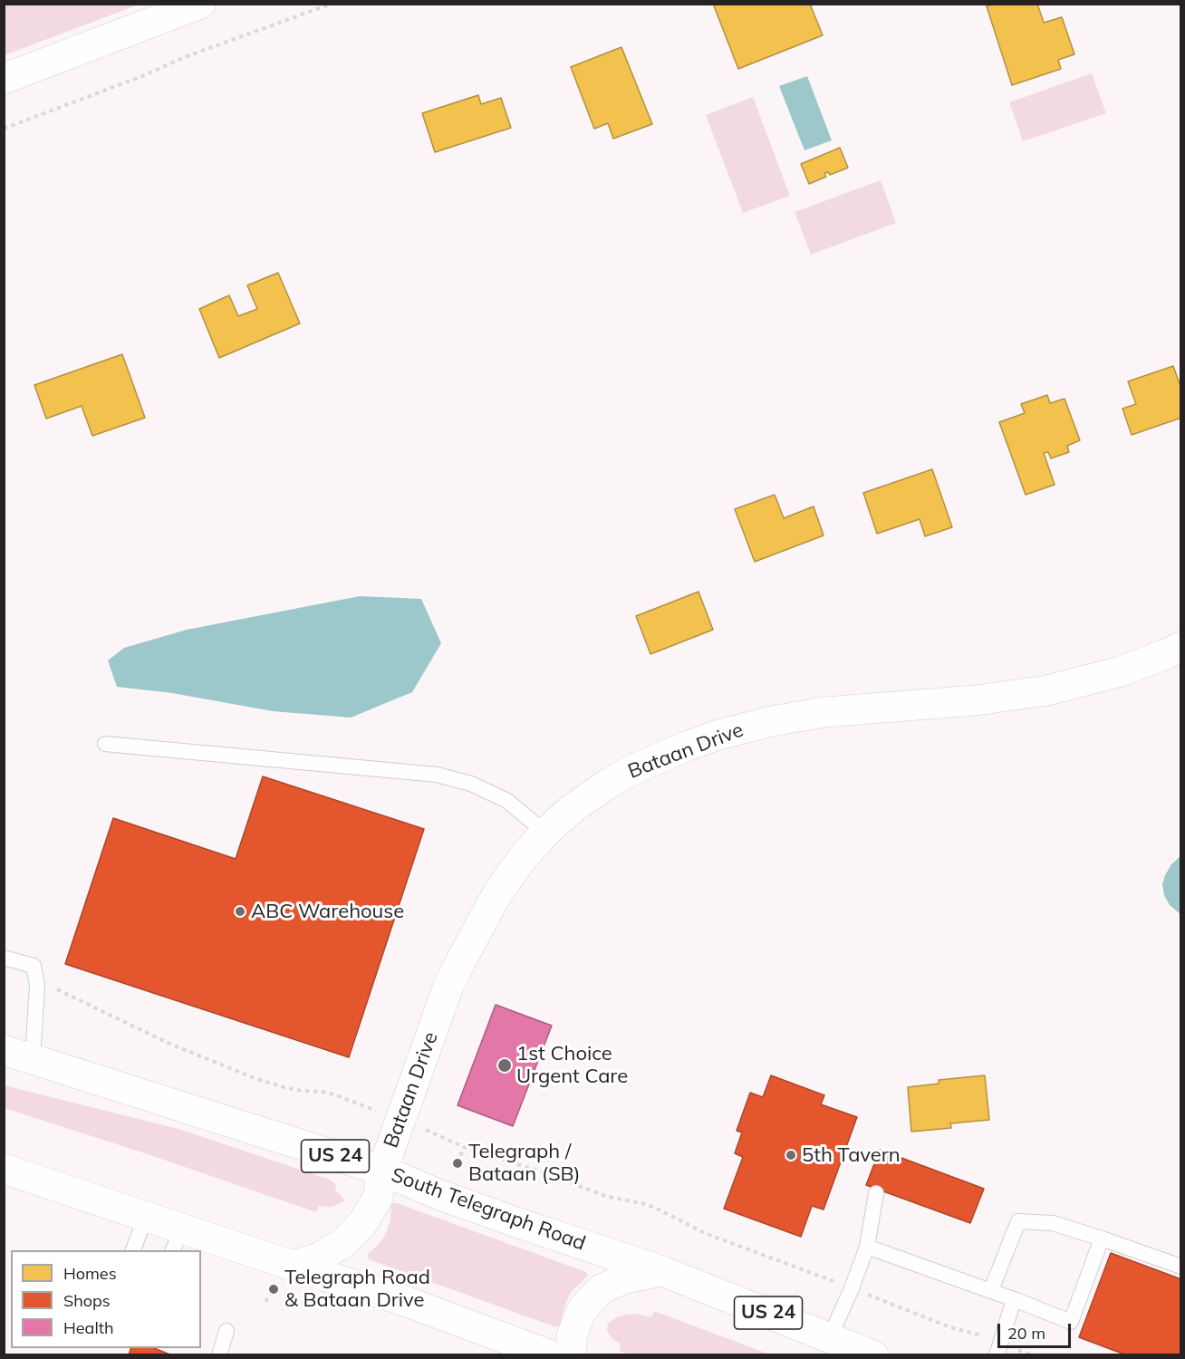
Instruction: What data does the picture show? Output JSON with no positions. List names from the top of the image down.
{
  "streets": {
    "main road": ["Bataan Drive", "US 24", "South Telegraph Road"]
  },
  "crossings": [
    ["Bataan Drive", "South Telegraph Road"]
  ],
  "places": [
    "ABC Warehouse",
    "1st Choice Urgent Care",
    "5th Tavern",
    "Telegraph / Bataan (SB)",
    "Telegraph Road & Bataan Drive"
  ],
  "legend": ["Homes", "Shops", "Health"],
  "scale_bar": "20 m"
}
